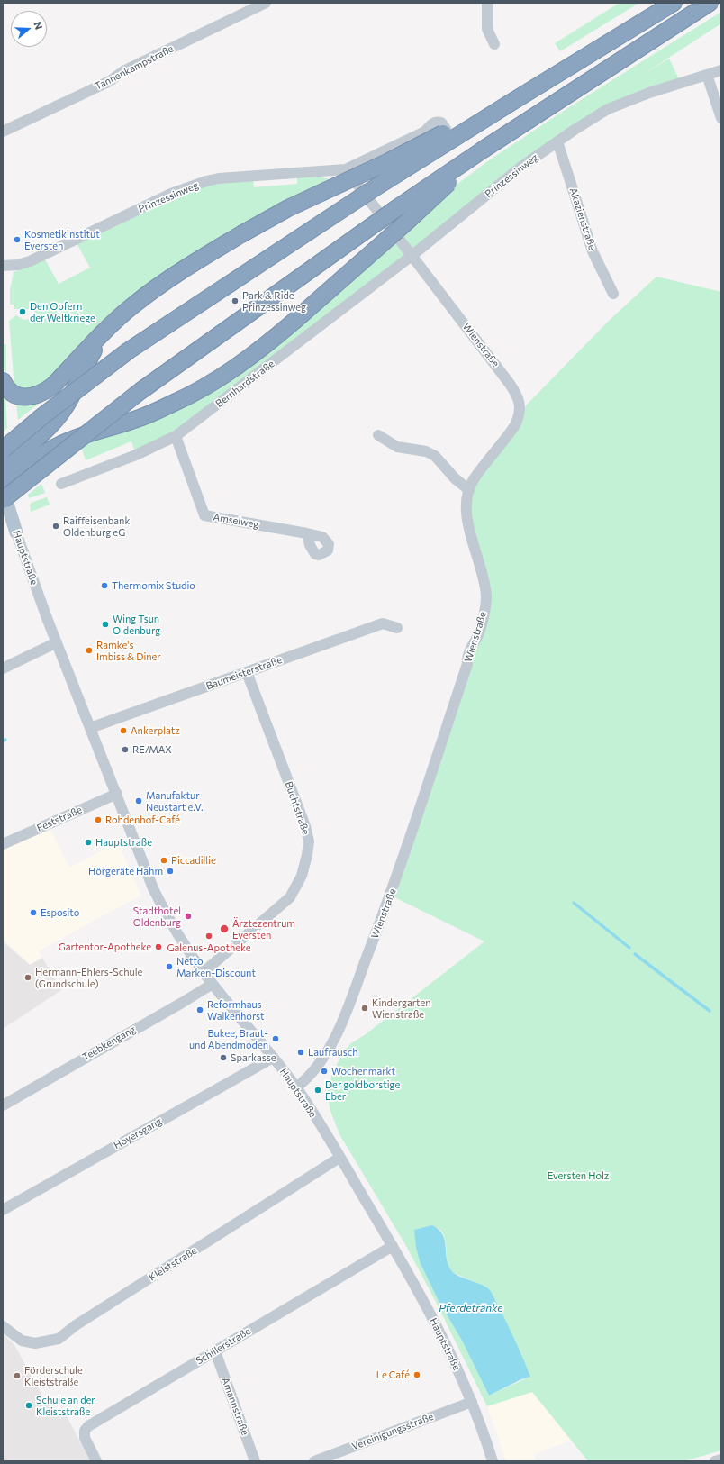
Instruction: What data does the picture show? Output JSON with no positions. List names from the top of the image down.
{
  "streets": {
    "main road": ["Hauptstraße"],
    "street": [
      "Tannenkampstraße",
      "Prinzessinweg",
      "Akazienstraße",
      "Wienstraße",
      "Bernhardstraße",
      "Amselweg",
      "Baumeisterstraße",
      "Buchtstraße",
      "Feststraße",
      "Teebkengang",
      "Hoyersgang",
      "Kleiststraße",
      "Schillerstraße",
      "Amannstraße",
      "Vereinigungsstraße"
    ]
  },
  "crossings": [
    ["Prinzessinweg", "Akazienstraße"],
    ["Prinzessinweg", "Wienstraße"],
    ["Prinzessinweg", "Bernhardstraße"],
    ["Wienstraße", "Bernhardstraße"],
    ["Wienstraße", "Hauptstraße"],
    ["Bernhardstraße", "Amselweg"],
    ["Hauptstraße", "Baumeisterstraße"],
    ["Hauptstraße", "Buchtstraße"],
    ["Hauptstraße", "Feststraße"],
    ["Hauptstraße", "Teebkengang"],
    ["Hauptstraße", "Hoyersgang"],
    ["Hauptstraße", "Kleiststraße"],
    ["Hauptstraße", "Schillerstraße"],
    ["Hauptstraße", "Vereinigungsstraße"],
    ["Baumeisterstraße", "Buchtstraße"],
    ["Schillerstraße", "Amannstraße"]
  ],
  "water": ["Pferdetränke"],
  "parks": ["Eversten Holz"],
  "places": [
    "Kosmetikinstitut Eversten",
    "Park & Ride Prinzessinweg",
    "Den Opfern der Weltkriege",
    "Raiffeisenbank Oldenburg eG",
    "Thermomix Studio",
    "Wing Tsun Oldenburg",
    "Ramke's Imbiss & Diner",
    "Ankerplatz",
    "RE/MAX",
    "Manufaktur Neustart e.V.",
    "Rohdenhof-Café",
    "Hauptstraße",
    "Piccadillie",
    "Hörgeräte Hahm",
    "Esposito",
    "Stadthotel Oldenburg",
    "Ärztezentrum Eversten",
    "Galenus-Apotheke",
    "Gartentor-Apotheke",
    "Netto Marken-Discount",
    "Hermann-Ehlers-Schule (Grundschule)",
    "Kindergarten Wienstraße",
    "Reformhaus Walkenhorst",
    "Bukee, Braut- und Abendmoden",
    "Laufrausch",
    "Sparkasse",
    "Wochenmarkt",
    "Der goldborstige Eber",
    "Le Café",
    "Förderschule Kleiststraße",
    "Schule an der Kleiststraße"
  ],
  "north": "right"
}
